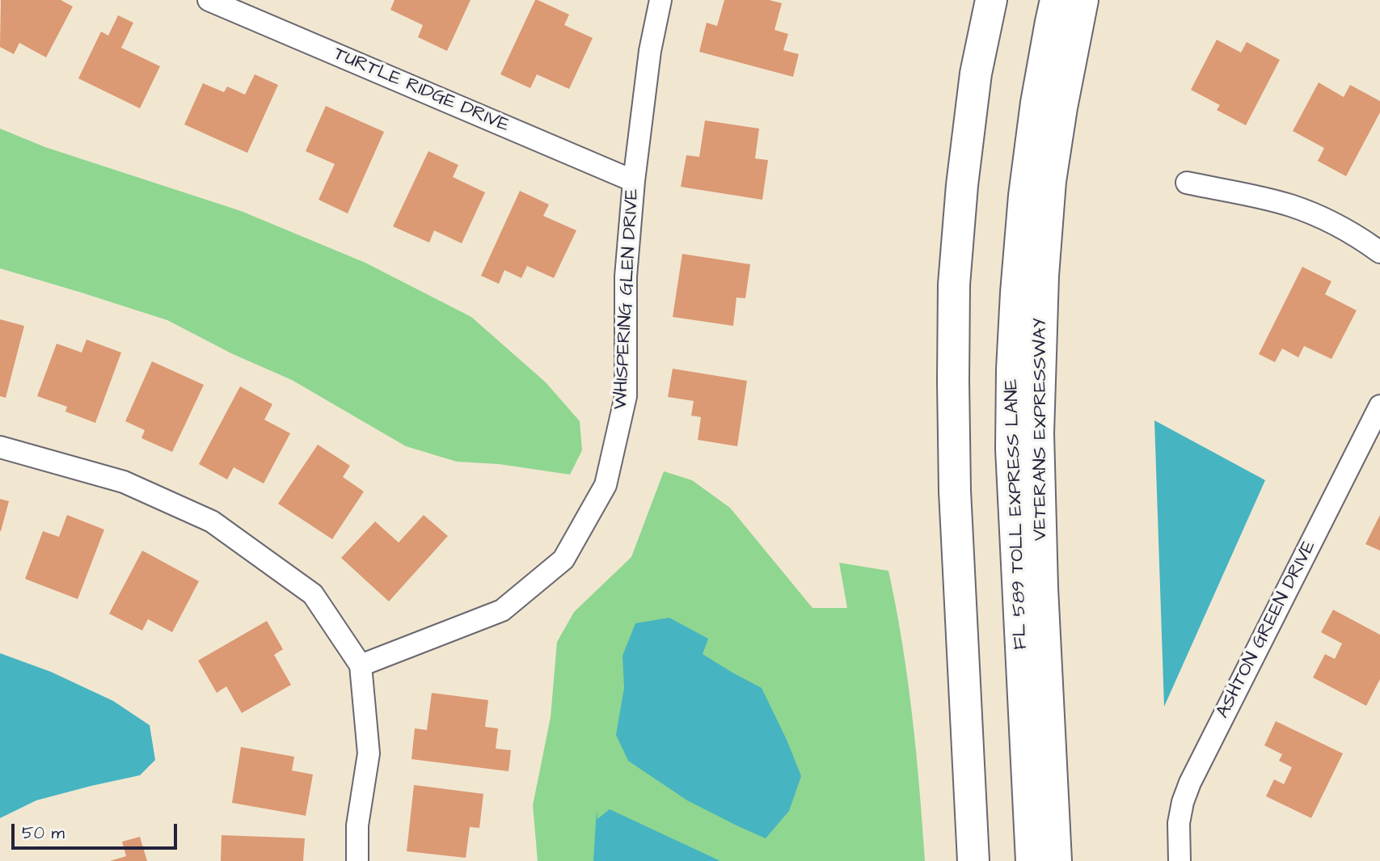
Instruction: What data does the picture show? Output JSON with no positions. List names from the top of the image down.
{
  "streets": {
    "highway": ["VETERANS EXPRESSWAY", "FL 589 TOLL EXPRESS LANE"],
    "street": ["TURTLE RIDGE DRIVE", "WHISPERING GLEN DRIVE", "ASHTON GREEN DRIVE"]
  },
  "crossings": [
    ["TURTLE RIDGE DRIVE", "WHISPERING GLEN DRIVE"]
  ],
  "scale_bar": "50 m"
}
